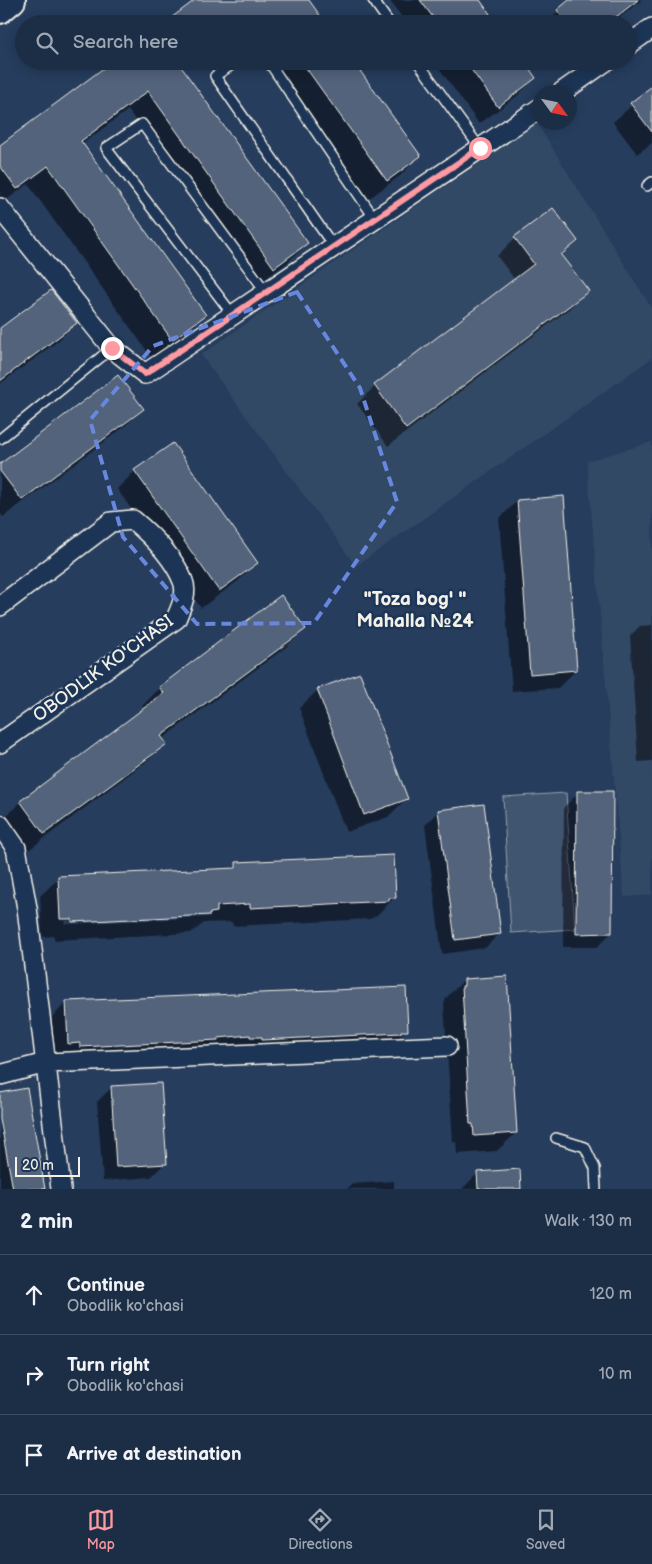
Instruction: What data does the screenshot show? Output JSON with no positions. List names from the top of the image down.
{
  "streets": {
    "street": ["OBODLIK KO'CHASI"]
  },
  "districts": ["\"Toza bog' \" Mahalla №24"],
  "scale_bar": "20 m",
  "north": "bottom right",
  "page": {
    "search": "Search here",
    "scale": "20 m",
    "heading": ["2 min", "Walk · 130 m"],
    "list": [
      ["Continue", "Obodlik ko'chasi", "120 m"],
      ["Turn right", "Obodlik ko'chasi", "10 m"],
      "Arrive at destination"
    ],
    "nav": ["Map", "Directions", "Saved"]
  }
}
